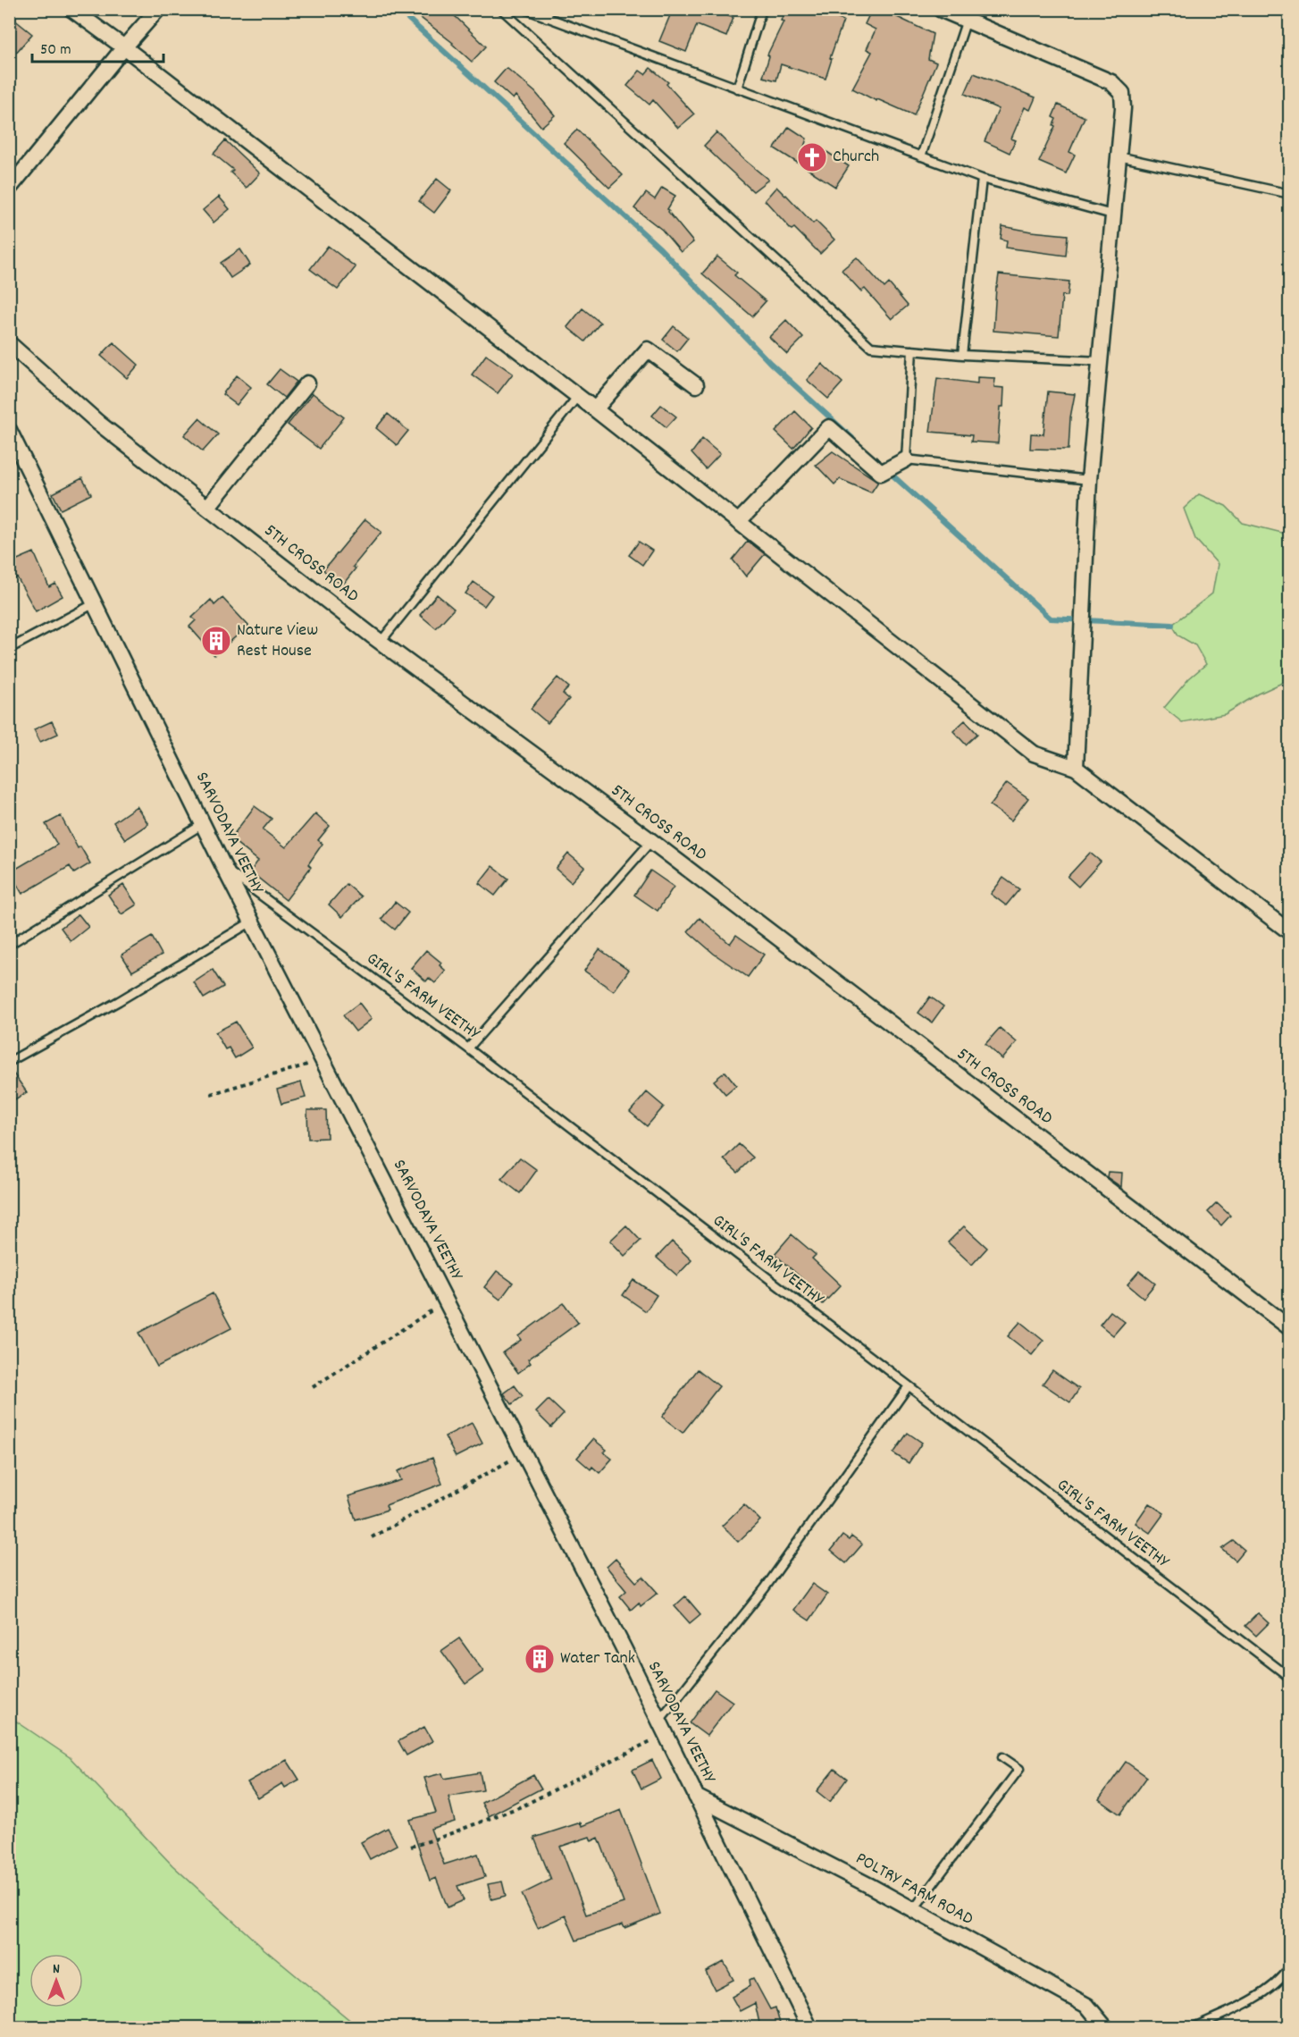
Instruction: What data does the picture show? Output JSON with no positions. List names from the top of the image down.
{
  "streets": {
    "street": ["5TH CROSS ROAD", "SARVODAYA VEETHY", "POLTRY FARM ROAD"],
    "lane": ["GIRL'S FARM VEETHY"]
  },
  "crossings": [
    ["SARVODAYA VEETHY", "GIRL'S FARM VEETHY"],
    ["SARVODAYA VEETHY", "POLTRY FARM ROAD"]
  ],
  "places": {
    "church": ["Church"],
    "building": ["Nature View Rest House", "Water Tank"]
  },
  "scale_bar": "50 m",
  "north": "top"
}
